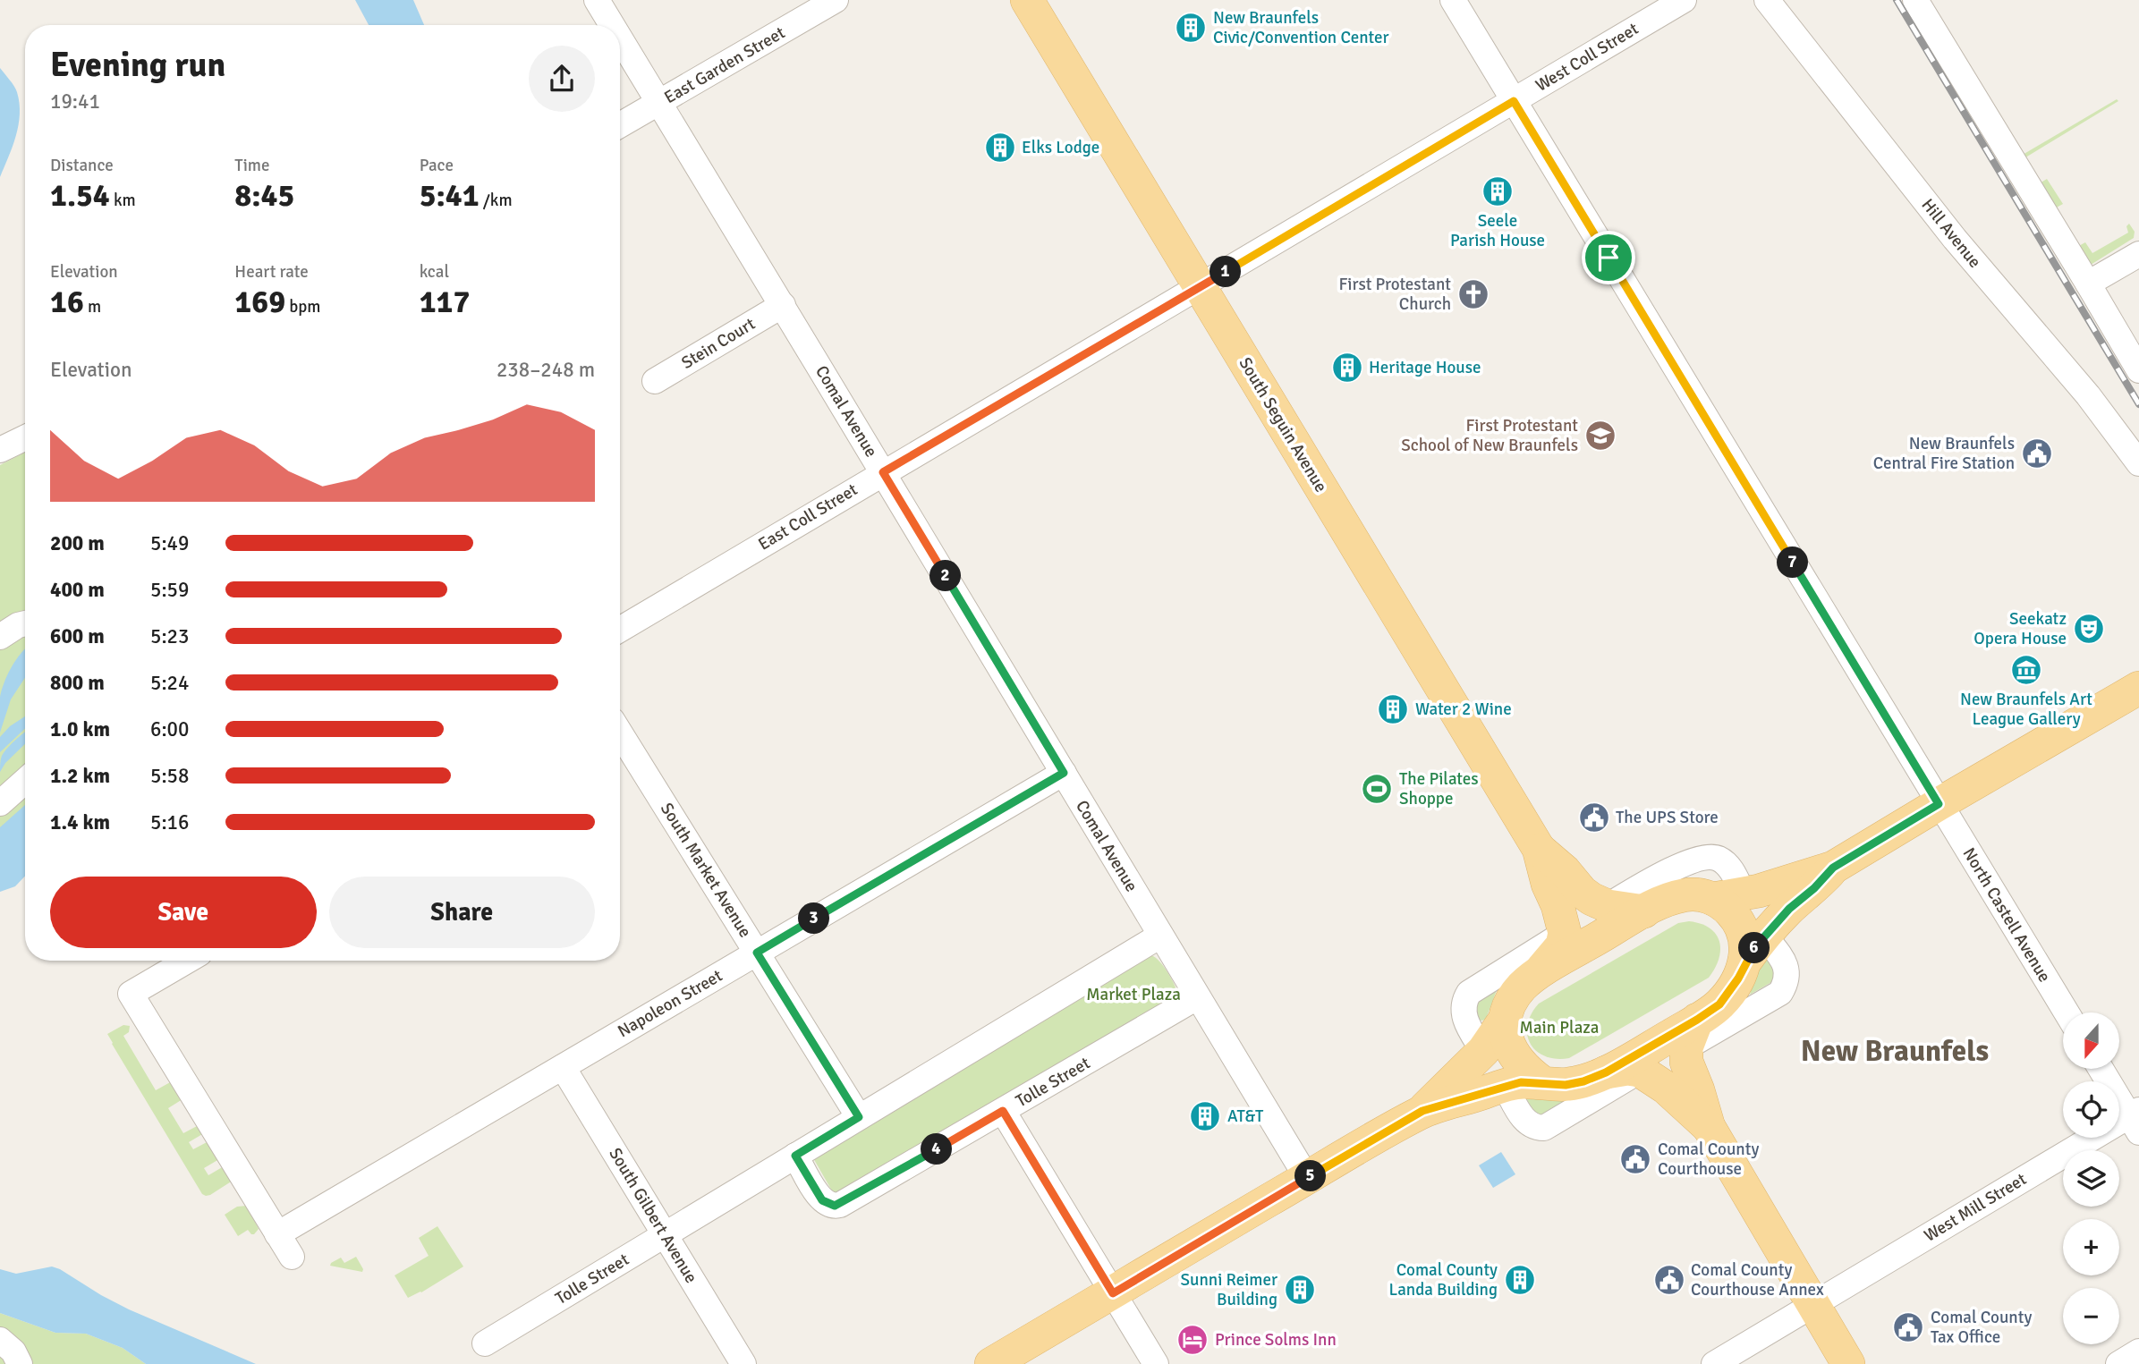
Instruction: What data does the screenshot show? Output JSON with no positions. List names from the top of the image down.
{
  "streets": {
    "main road": ["South Seguin Avenue"],
    "street": [
      "West Coll Street",
      "East Garden Street",
      "Hill Avenue",
      "Stein Court",
      "Comal Avenue",
      "East Coll Street",
      "South Market Avenue",
      "North Castell Avenue",
      "Napoleon Street",
      "Tolle Street",
      "West Mill Street",
      "South Gilbert Avenue"
    ]
  },
  "crossings": [
    ["West Coll Street", "South Seguin Avenue"],
    ["West Coll Street", "East Coll Street"],
    ["West Coll Street", "North Castell Avenue"],
    ["East Garden Street", "Comal Avenue"],
    ["Stein Court", "Comal Avenue"],
    ["Comal Avenue", "East Coll Street"],
    ["Comal Avenue", "Napoleon Street"],
    ["Comal Avenue", "Tolle Street"],
    ["South Seguin Avenue", "East Coll Street"],
    ["South Market Avenue", "Napoleon Street"],
    ["South Market Avenue", "Tolle Street"],
    ["Napoleon Street", "South Gilbert Avenue"],
    ["Tolle Street", "South Gilbert Avenue"]
  ],
  "districts": ["New Braunfels"],
  "parks": ["Market Plaza", "Main Plaza"],
  "places": {
    "building": [
      "New Braunfels Civic/Convention Center",
      "Elks Lodge",
      "Seele Parish House",
      "Heritage House",
      "Water 2 Wine",
      "AT&T",
      "Comal County Landa Building",
      "Sunni Reimer Building"
    ],
    "church": ["First Protestant Church"],
    "school or university": ["First Protestant School of New Braunfels"],
    "public building": [
      "New Braunfels Central Fire Station",
      "The UPS Store",
      "Comal County Courthouse",
      "Comal County Courthouse Annex",
      "Comal County Tax Office"
    ],
    "theatre": ["Seekatz Opera House"],
    "museum": ["New Braunfels Art League Gallery"],
    "sports": ["The Pilates Shoppe"],
    "hotel": ["Prince Solms Inn"]
  },
  "north": "bottom",
  "page": {
    "heading": ["Evening run", "19:41"],
    "stats": [
      ["Distance", "1.54 km"],
      ["Time", "8:45"],
      ["Pace", "5:41 /km"],
      ["Elevation", "16 m"],
      ["Heart rate", "169 bpm"],
      ["kcal", "117"]
    ],
    "pins": [
      "1",
      "7",
      "2",
      "3",
      "6",
      "4",
      "5"
    ],
    "chart": ["Elevation", "238–248 m"],
    "list": [
      {
        "name": "200 m",
        "note": "5:49"
      },
      {
        "name": "400 m",
        "note": "5:59"
      },
      {
        "name": "600 m",
        "note": "5:23"
      },
      {
        "name": "800 m",
        "note": "5:24"
      },
      {
        "name": "1.0 km",
        "note": "6:00"
      },
      {
        "name": "1.2 km",
        "note": "5:58"
      },
      {
        "name": "1.4 km",
        "note": "5:16"
      }
    ],
    "buttons": ["Save", "Share"],
    "map_buttons": ["+", "−"]
  }
}
